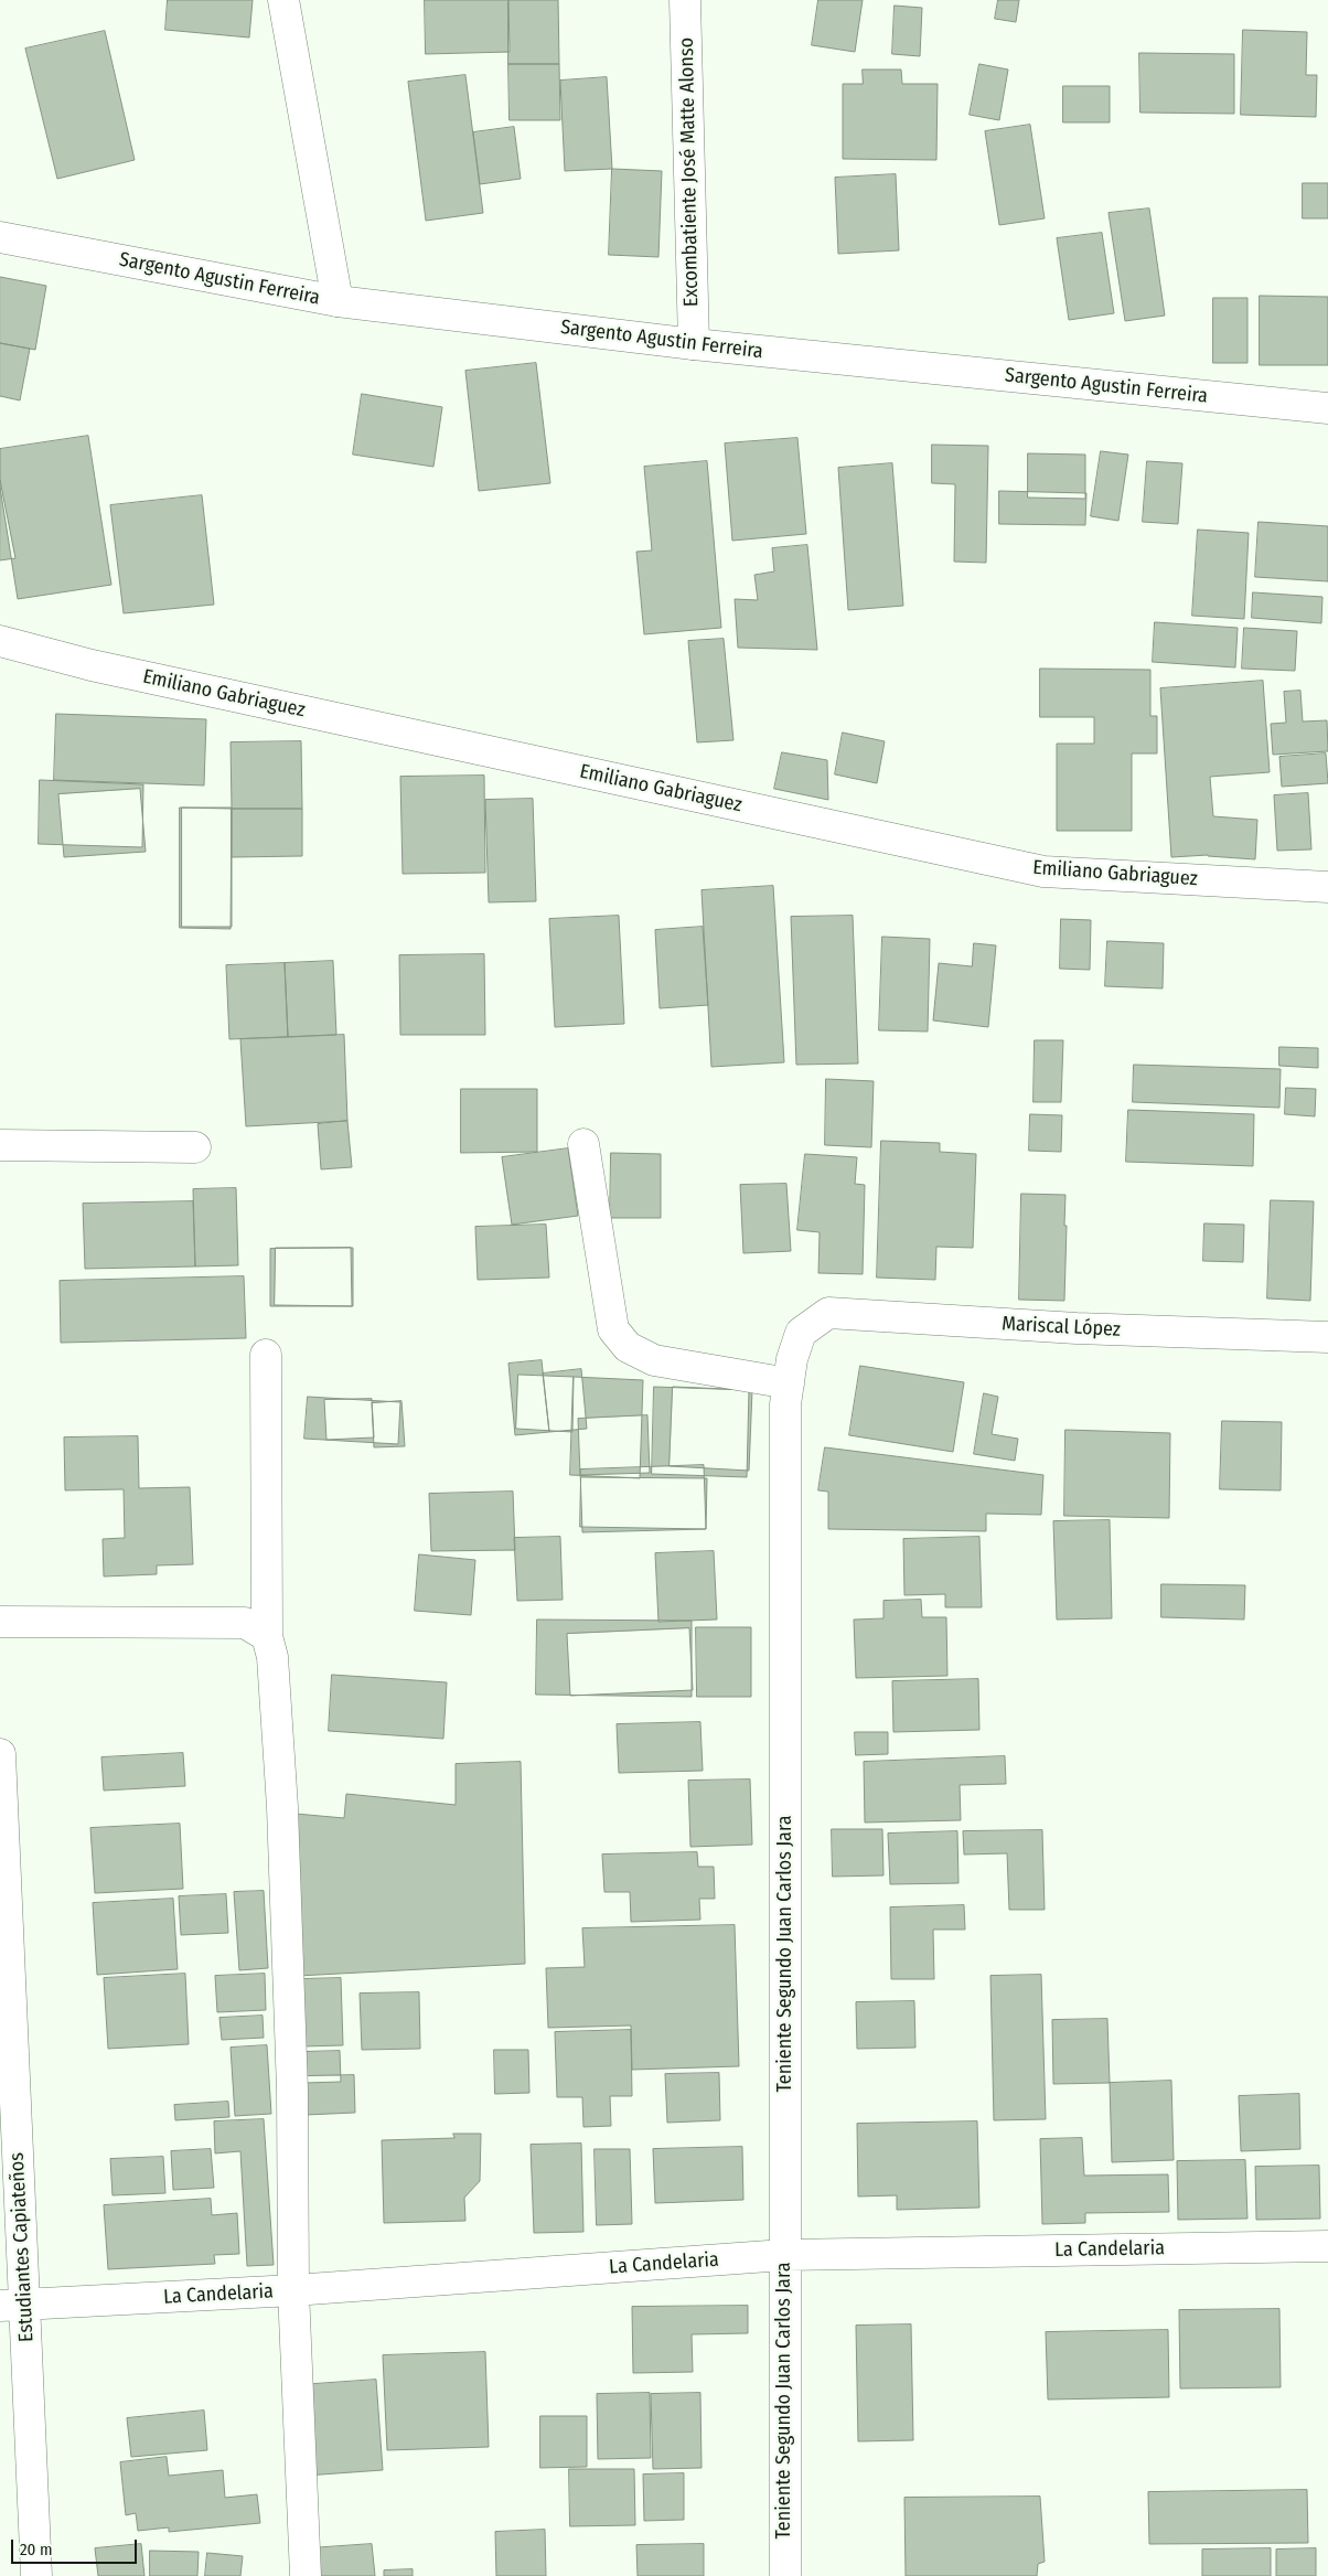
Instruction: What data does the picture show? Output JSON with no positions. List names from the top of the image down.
{
  "streets": {
    "street": [
      "Excombatiente José Matte Alonso",
      "Sargento Agustin Ferreira",
      "Emiliano Gabriaguez",
      "Mariscal López",
      "Teniente Segundo Juan Carlos Jara",
      "Estudiantes Capiateños",
      "La Candelaria"
    ]
  },
  "crossings": [
    ["Excombatiente José Matte Alonso", "Sargento Agustin Ferreira"],
    ["Mariscal López", "Teniente Segundo Juan Carlos Jara"],
    ["Teniente Segundo Juan Carlos Jara", "La Candelaria"],
    ["Estudiantes Capiateños", "La Candelaria"]
  ],
  "scale_bar": "20 m"
}
